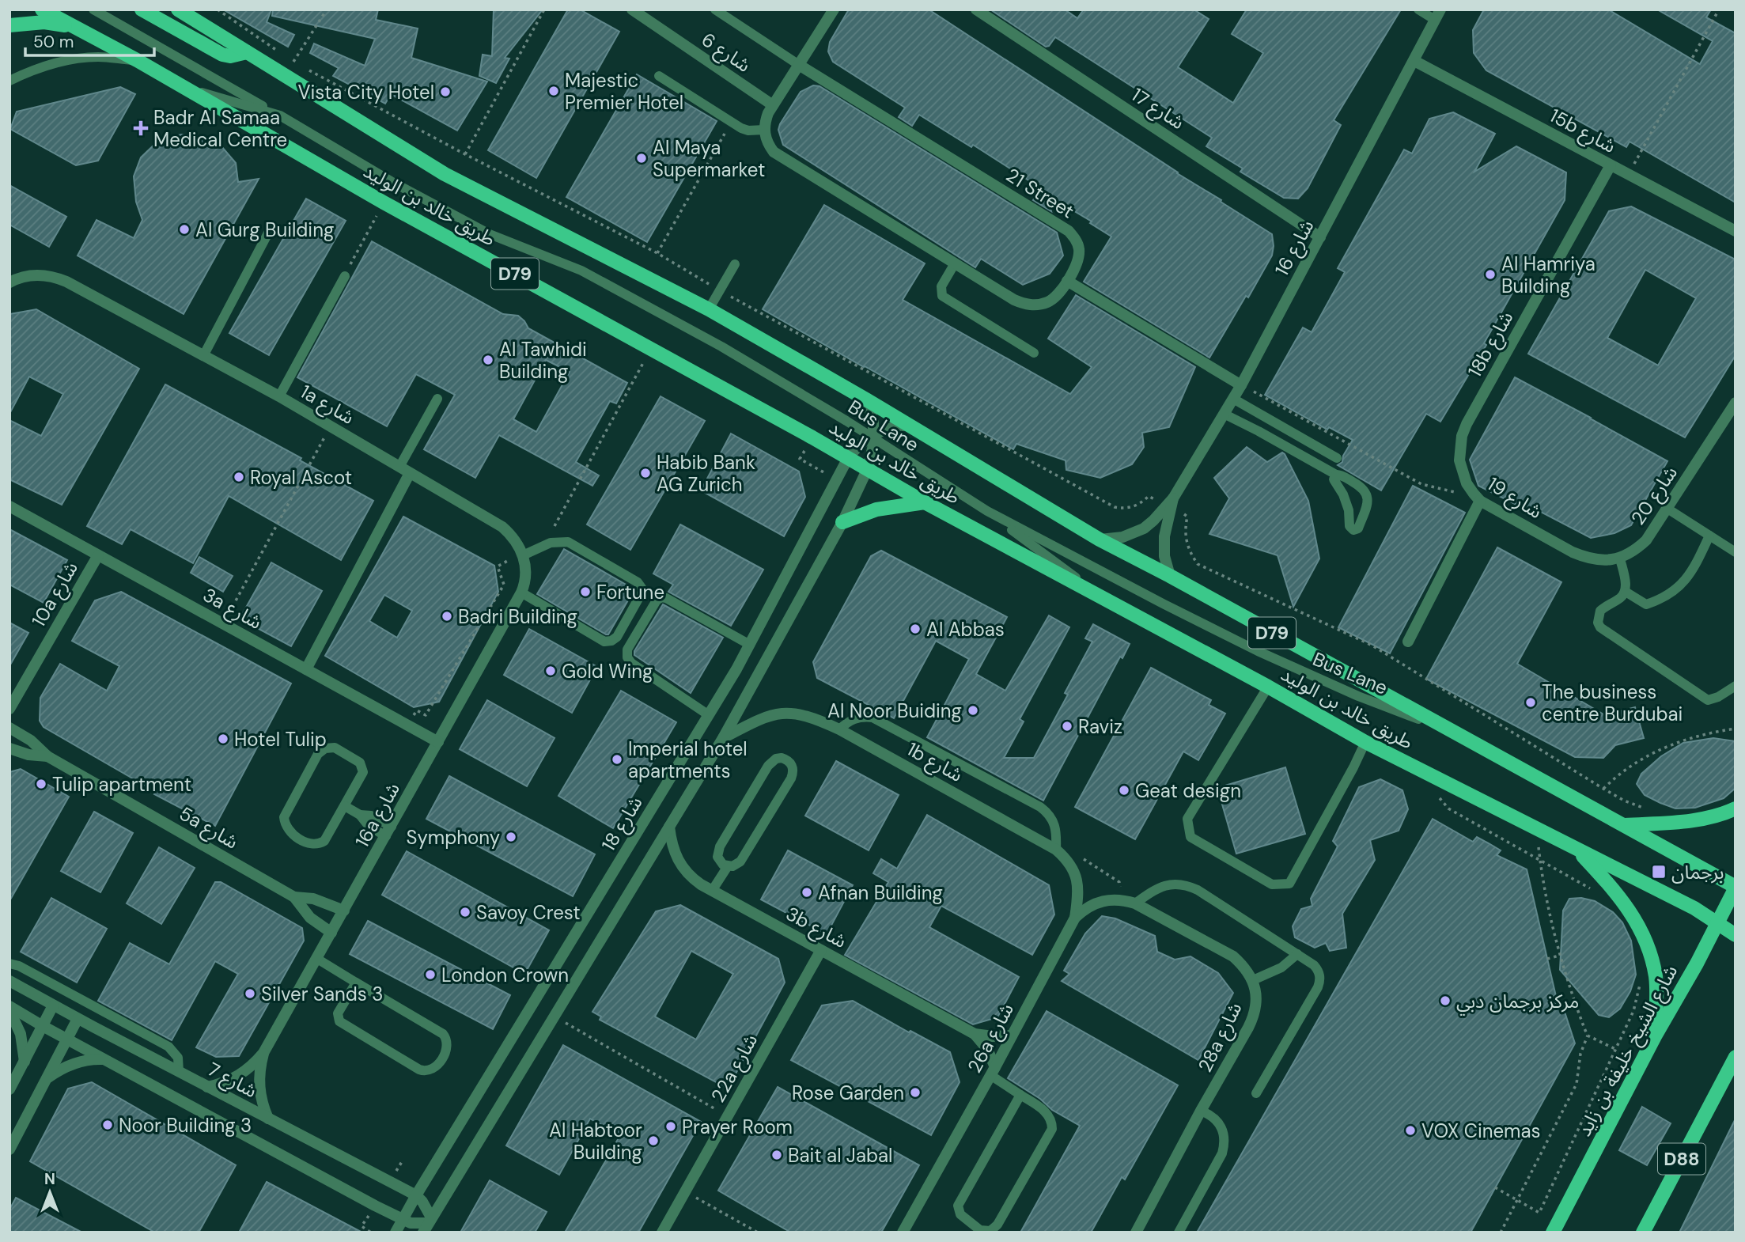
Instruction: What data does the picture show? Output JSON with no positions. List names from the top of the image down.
{
  "streets": {
    "main road": [
      "طريق خالد بن الوليد",
      "D79",
      "شارع الشيخ خليفة بن زايد",
      "D88"
    ],
    "street": [
      "شارع 6",
      "شارع 17",
      "15b شارع",
      "21 Street",
      "شارع 16",
      "18b شارع",
      "1a شارع",
      "شارع 20",
      "شارع 19",
      "10a شارع",
      "3a شارع",
      "1b شارع",
      "16a شارع",
      "شارع 18",
      "5a شارع",
      "3b شارع",
      "28a شارع",
      "26a شارع",
      "22a شارع",
      "شارع 7"
    ],
    "lane": ["Bus Lane"]
  },
  "crossings": [
    ["شارع 17", "شارع 16"],
    ["15b شارع", "شارع 16"],
    ["15b شارع", "18b شارع"],
    ["طريق خالد بن الوليد", "شارع 16"],
    ["طريق خالد بن الوليد", "Bus Lane"],
    ["طريق خالد بن الوليد", "شارع 18"],
    ["طريق خالد بن الوليد", "شارع الشيخ خليفة بن زايد"],
    ["18b شارع", "شارع 19"],
    ["Bus Lane", "شارع 18"],
    ["شارع 20", "شارع 19"],
    ["10a شارع", "3a شارع"],
    ["3a شارع", "16a شارع"],
    ["1b شارع", "26a شارع"],
    ["16a شارع", "5a شارع"],
    ["16a شارع", "شارع 7"],
    ["شارع 18", "شارع 7"],
    ["3b شارع", "26a شارع"],
    ["3b شارع", "22a شارع"],
    ["28a شارع", "26a شارع"]
  ],
  "places": {
    "other": [
      "Majestic Premier Hotel",
      "Vista City Hotel",
      "Al Maya Supermarket",
      "Al Gurg Building",
      "Al Hamriya Building",
      "Al Tawhidi Building",
      "Habib Bank AG Zurich",
      "Royal Ascot",
      "Fortune",
      "Badri Building",
      "Al Abbas",
      "Gold Wing",
      "The business centre Burdubai",
      "Al Noor Buiding",
      "Raviz",
      "Hotel Tulip",
      "Imperial hotel apartments",
      "Tulip apartment",
      "Geat design",
      "Symphony",
      "Afnan Building",
      "Savoy Crest",
      "London Crown",
      "Silver Sands 3",
      "مركز برجمان دبي",
      "Rose Garden",
      "Noor Building 3",
      "Prayer Room",
      "VOX Cinemas",
      "Al Habtoor Building",
      "Bait al Jabal"
    ],
    "health": ["Badr Al Samaa Medical Centre"],
    "transit": ["برجمان"]
  },
  "scale_bar": "50 m",
  "north": "top"
}
